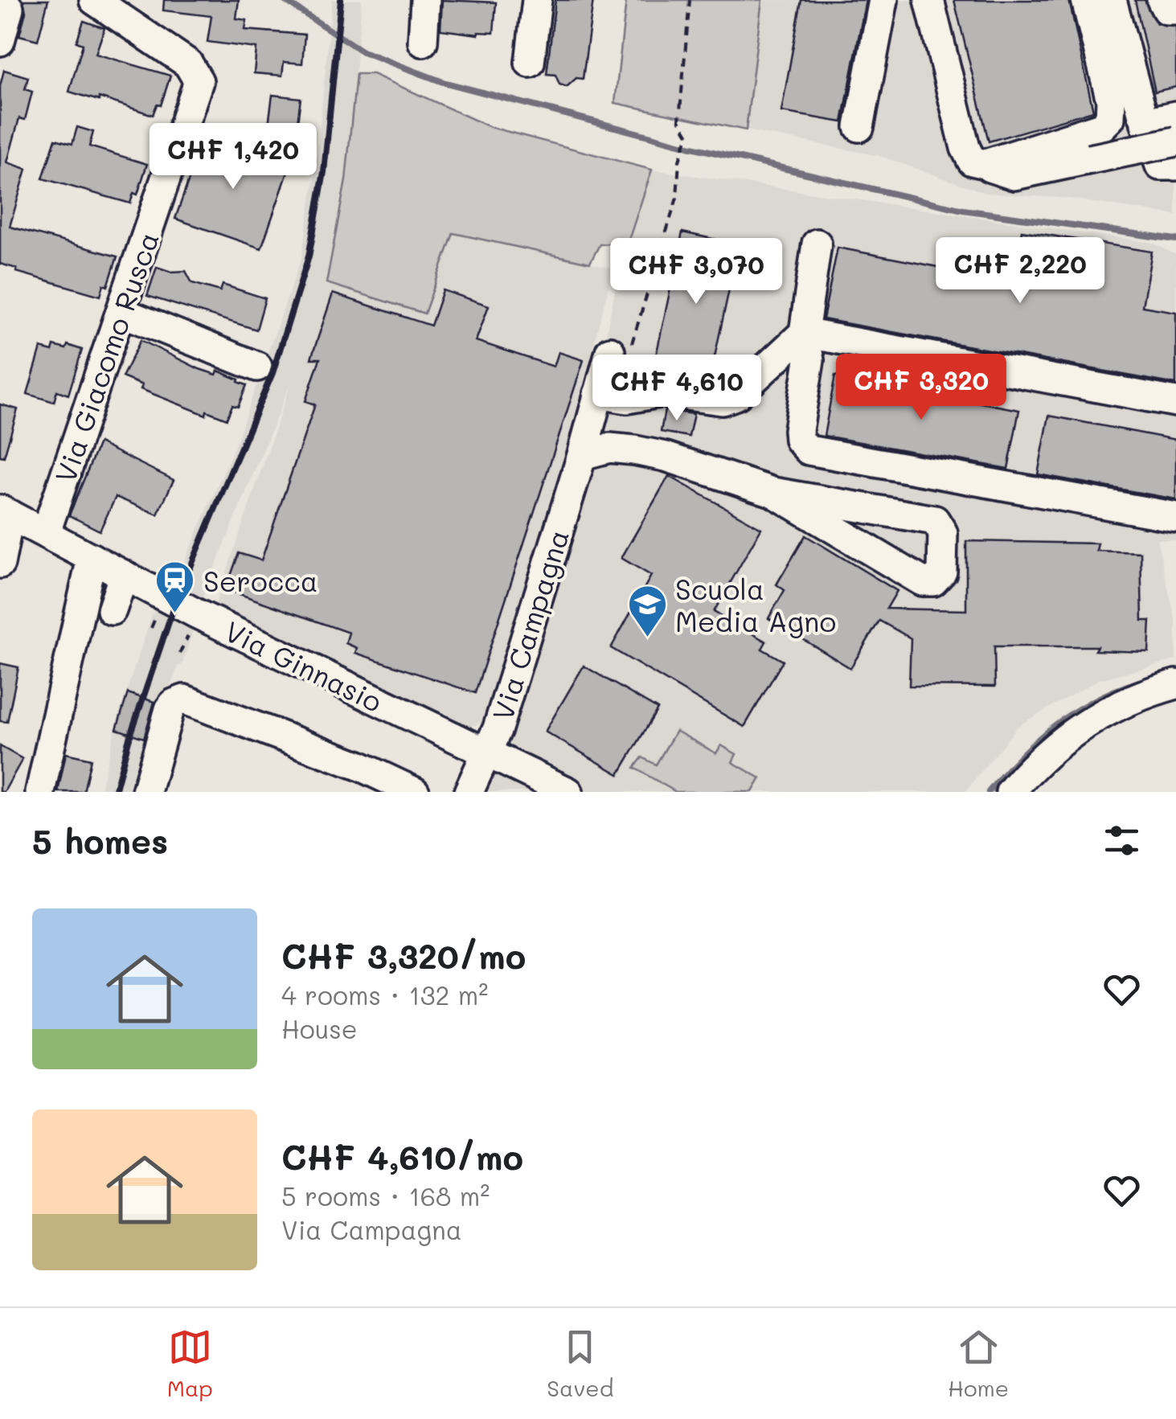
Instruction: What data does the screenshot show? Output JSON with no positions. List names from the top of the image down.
{
  "streets": {
    "street": ["Via Giacomo Rusca", "Via Campagna", "Via Ginnasio"]
  },
  "crossings": [
    ["Via Giacomo Rusca", "Via Ginnasio"],
    ["Via Campagna", "Via Ginnasio"]
  ],
  "places": {
    "station": ["Serocca"],
    "school or university": ["Scuola Media Agno"]
  },
  "page": {
    "price": [
      "CHF 1,420",
      "CHF 2,220",
      "CHF 3,070",
      "CHF 3,320",
      "CHF 4,610"
    ],
    "heading": "5 homes",
    "list": [
      {
        "name": "CHF 3,320/mo",
        "note": "4 rooms · 132 m² · House"
      },
      {
        "name": "CHF 4,610/mo",
        "note": "5 rooms · 168 m² · Via Campagna"
      }
    ],
    "tabs": ["Map", "Saved", "Home"]
  }
}
